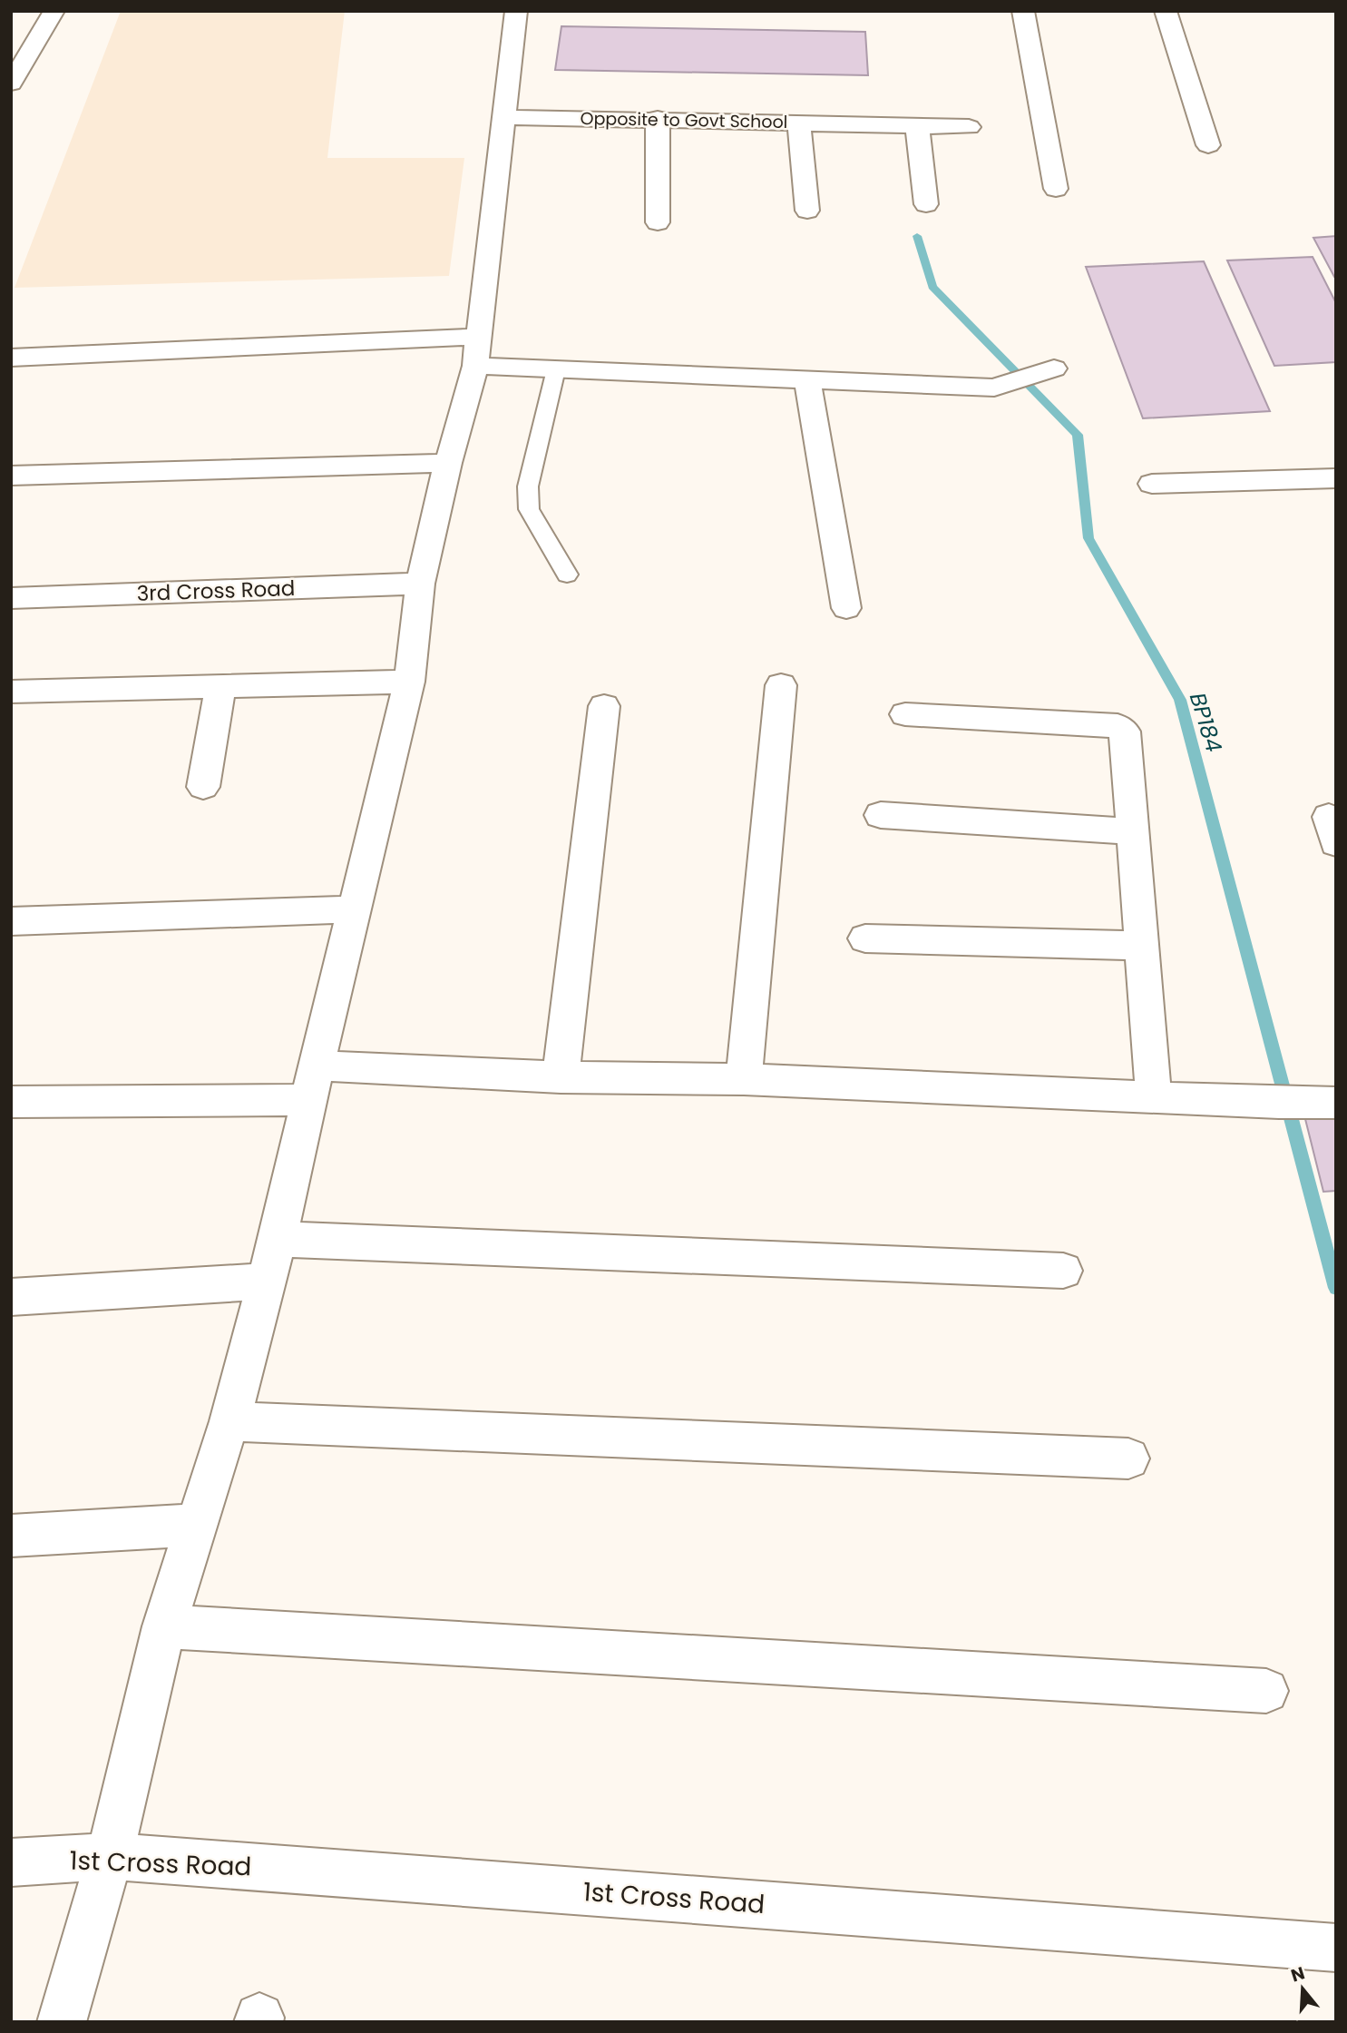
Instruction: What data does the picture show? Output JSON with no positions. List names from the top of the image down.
{
  "streets": {
    "street": ["Opposite to Govt School", "3rd Cross Road", "1st Cross Road"]
  },
  "water": ["BP184"],
  "north": "top"
}
